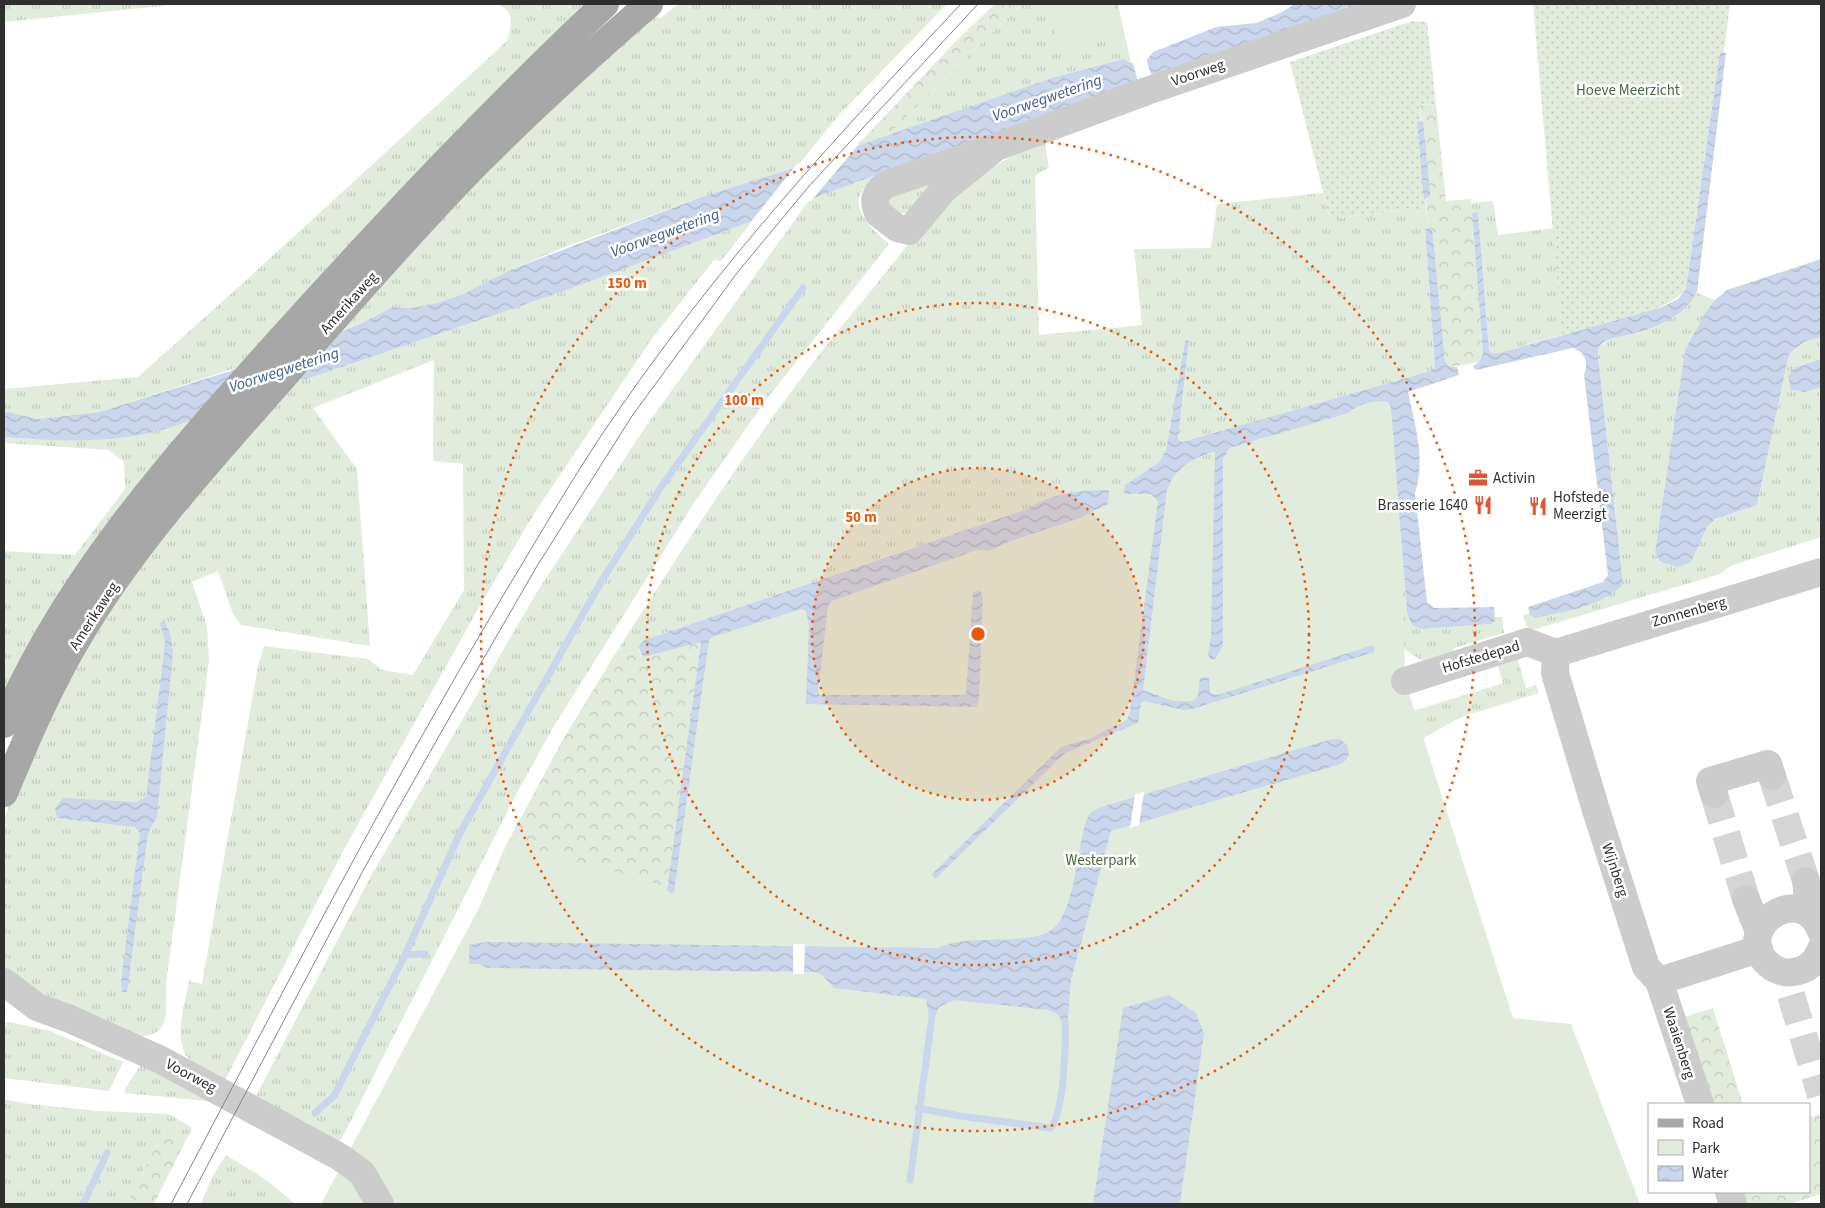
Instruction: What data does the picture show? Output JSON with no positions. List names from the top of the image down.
{
  "streets": {
    "main road": ["Amerikaweg"],
    "street": [
      "Voorweg",
      "Zonnenberg",
      "Hofstedepad",
      "Wijnberg",
      "Waaienberg"
    ]
  },
  "crossings": [
    ["Zonnenberg", "Hofstedepad"],
    ["Zonnenberg", "Wijnberg"],
    ["Hofstedepad", "Wijnberg"],
    ["Wijnberg", "Waaienberg"]
  ],
  "water": ["Voorwegwetering"],
  "parks": ["Hoeve Meerzicht", "Westerpark"],
  "places": {
    "office": ["Activin"],
    "restaurant": ["Brasserie 1640", "Hofstede Meerzigt"]
  },
  "legend": ["Road", "Park", "Water"],
  "rings": ["150 m", "100 m", "50 m"]
}
